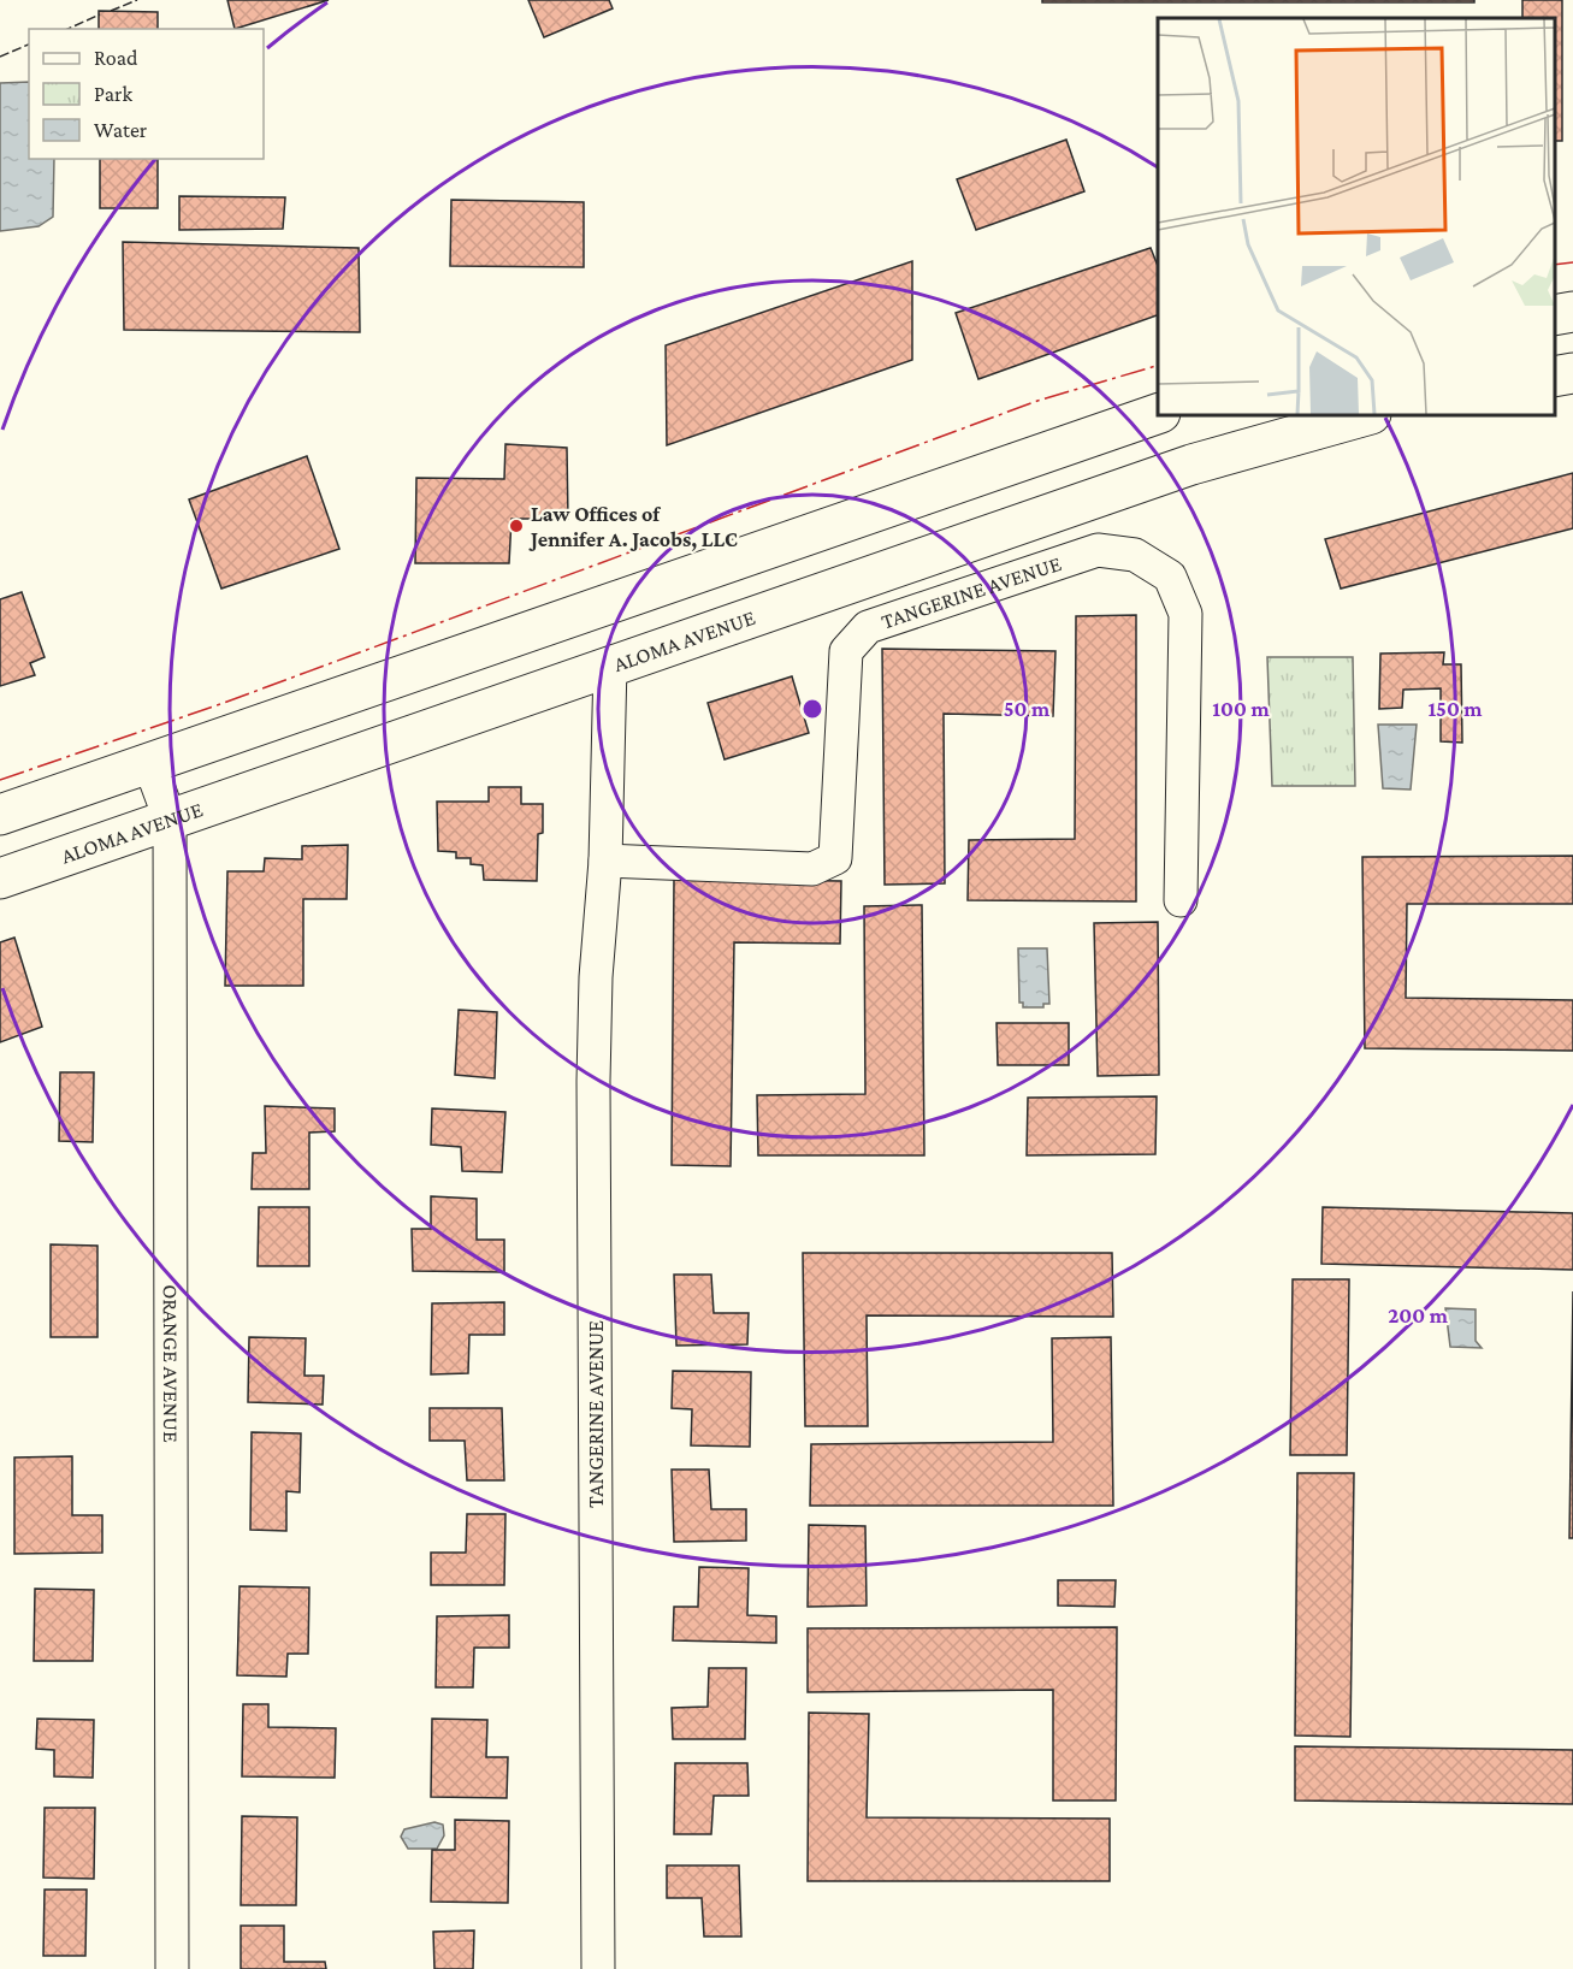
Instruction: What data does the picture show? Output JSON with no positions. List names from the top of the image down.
{
  "streets": {
    "main road": ["ALOMA AVENUE"],
    "street": ["TANGERINE AVENUE", "ORANGE AVENUE"]
  },
  "crossings": [
    ["TANGERINE AVENUE", "ALOMA AVENUE"],
    ["ALOMA AVENUE", "ORANGE AVENUE"]
  ],
  "places": ["Law Offices of Jennifer A. Jacobs, LLC"],
  "legend": ["Road", "Park", "Water"],
  "rings": [
    "50 m",
    "100 m",
    "150 m",
    "200 m"
  ]
}
